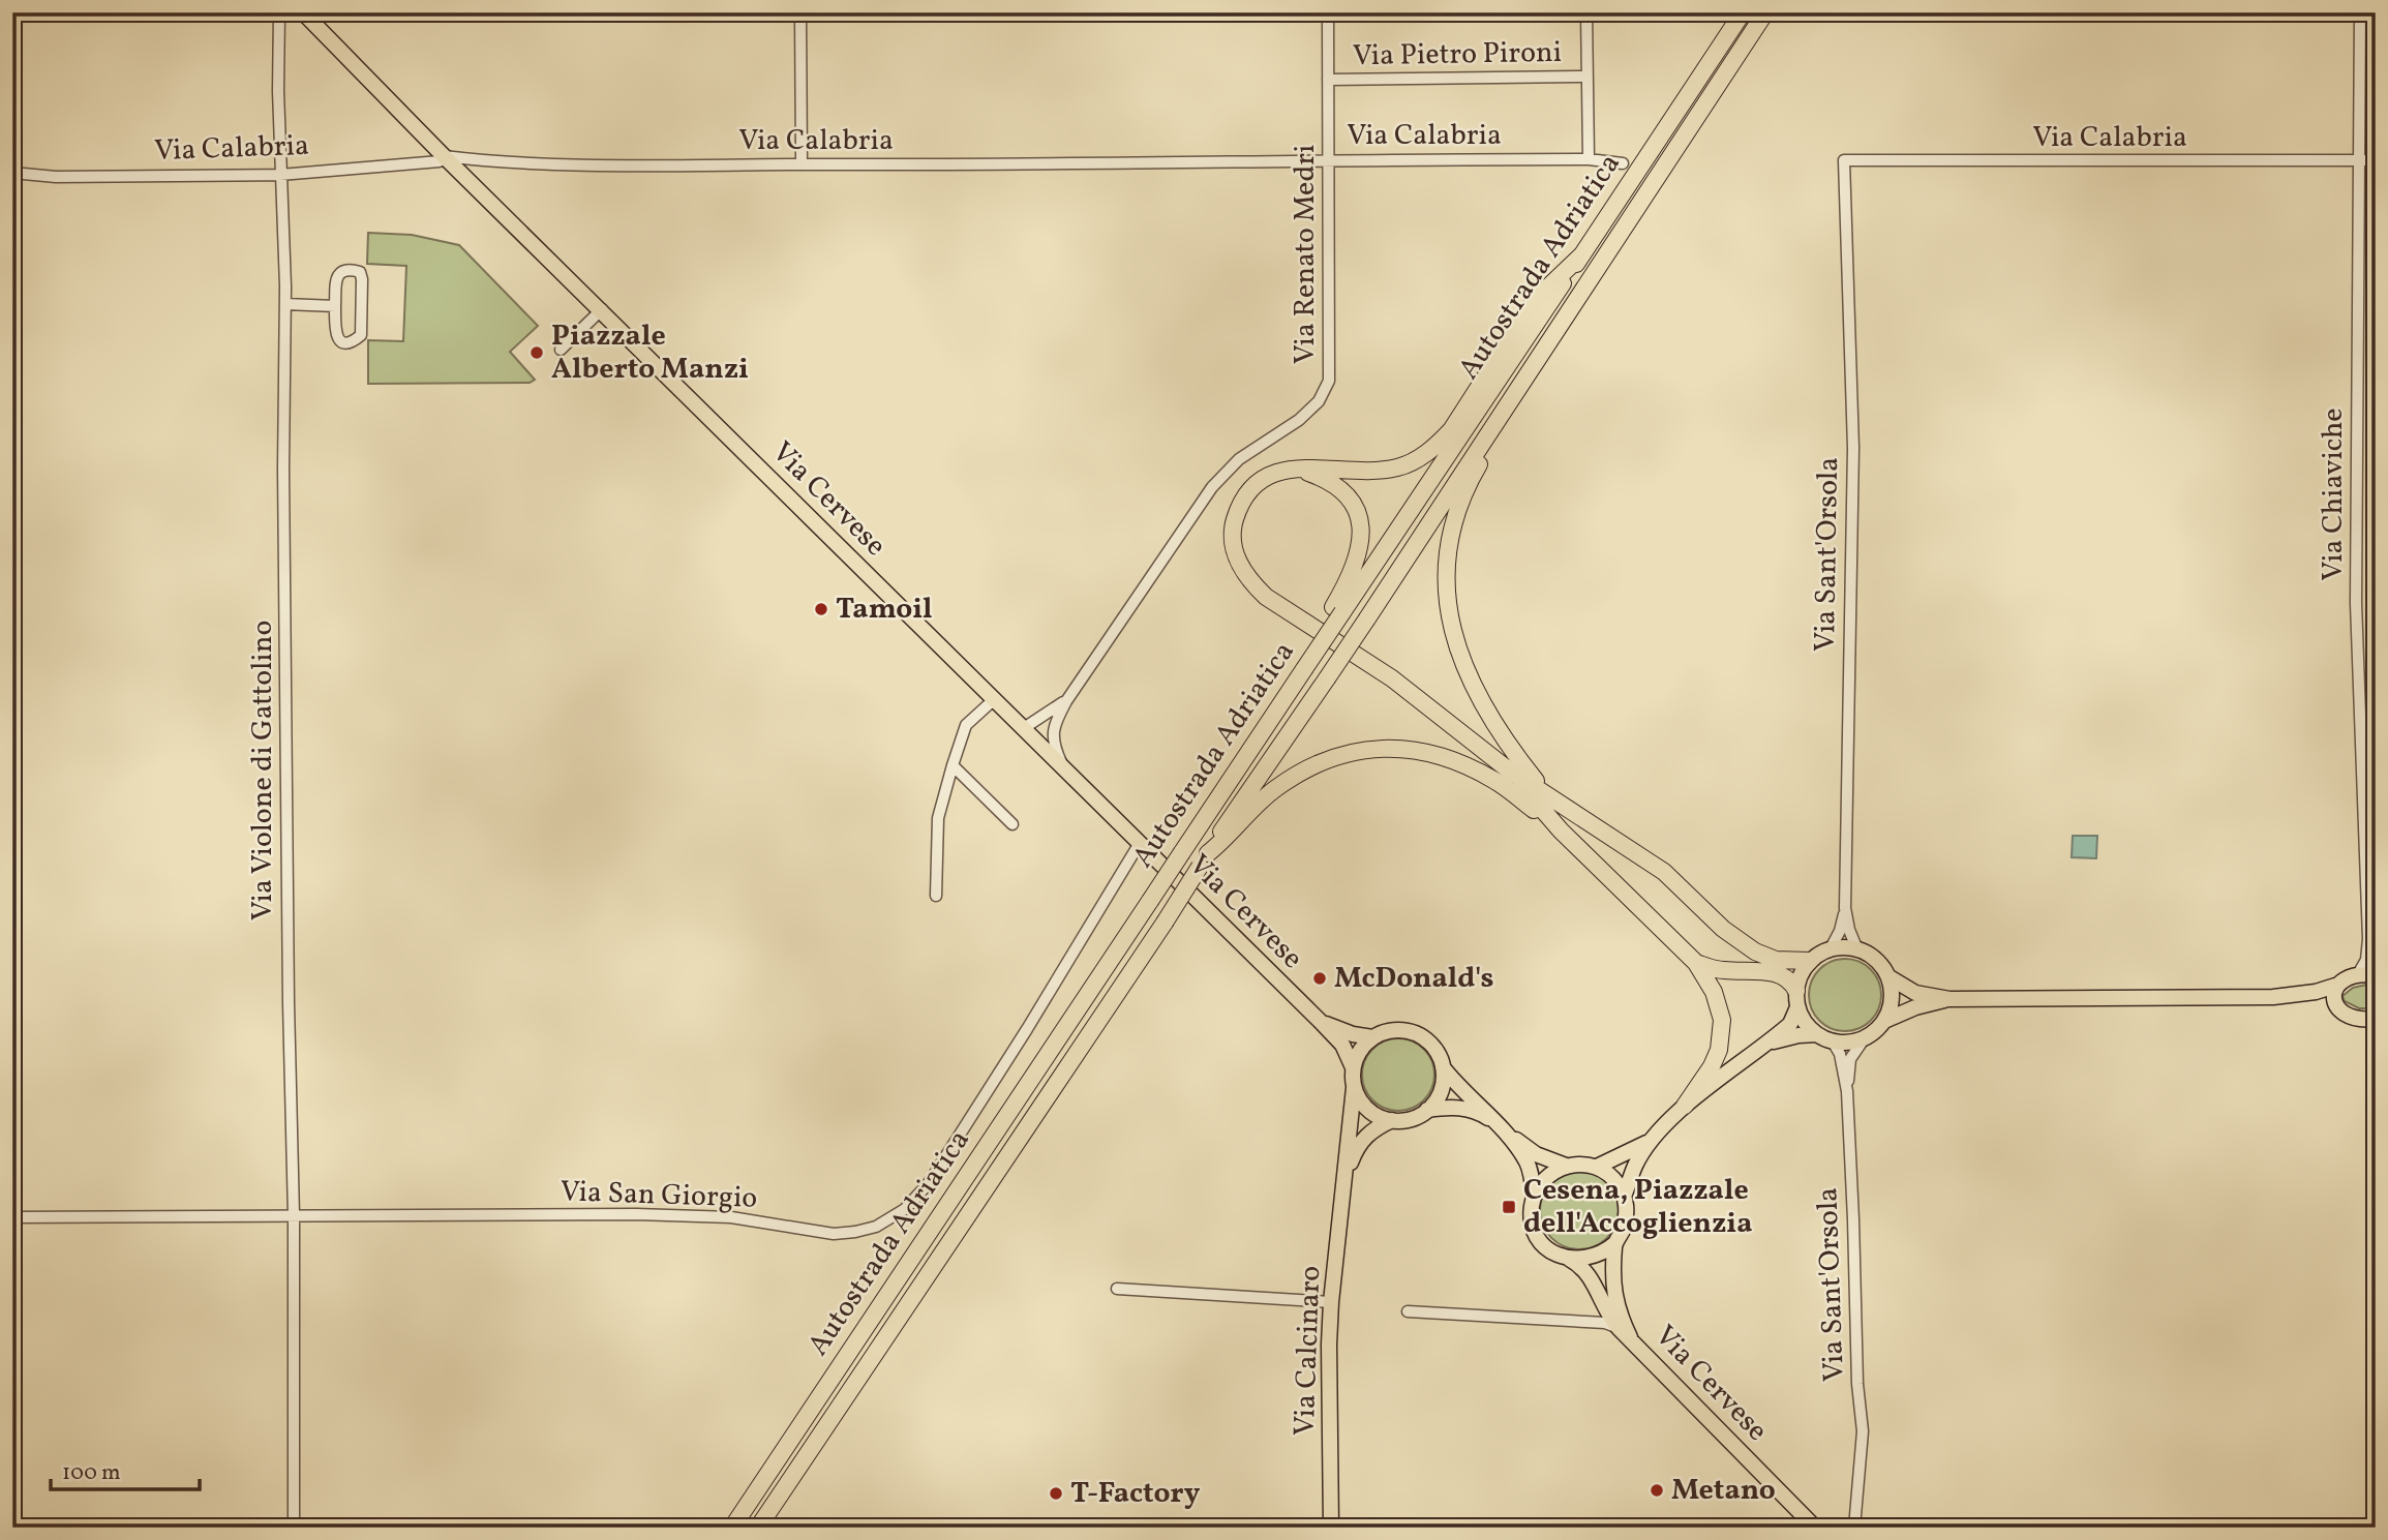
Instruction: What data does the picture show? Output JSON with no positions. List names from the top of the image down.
{
  "streets": {
    "highway": ["Autostrada Adriatica"],
    "main road": ["Via Cervese", "Via Calcinaro"],
    "street": [
      "Via Pietro Pironi",
      "Via Calabria",
      "Via Renato Medri",
      "Via Chiaviche",
      "Via Sant'Orsola",
      "Via Violone di Gattolino",
      "Via San Giorgio"
    ]
  },
  "crossings": [
    ["Via Pietro Pironi", "Via Renato Medri"],
    ["Via Calabria", "Via Renato Medri"],
    ["Via Calabria", "Via Chiaviche"],
    ["Via Calabria", "Via Cervese"],
    ["Via Calabria", "Via Sant'Orsola"],
    ["Via Calabria", "Via Violone di Gattolino"],
    ["Via Renato Medri", "Via Cervese"],
    ["Via Cervese", "Via San Giorgio"],
    ["Via Cervese", "Via Calcinaro"],
    ["Via Violone di Gattolino", "Via San Giorgio"]
  ],
  "places": {
    "other": [
      "Piazzale Alberto Manzi",
      "Tamoil",
      "McDonald's",
      "Metano",
      "T-Factory"
    ],
    "transit": ["Cesena, Piazzale dell'Accoglienzia"]
  },
  "scale_bar": "100 m"
}
